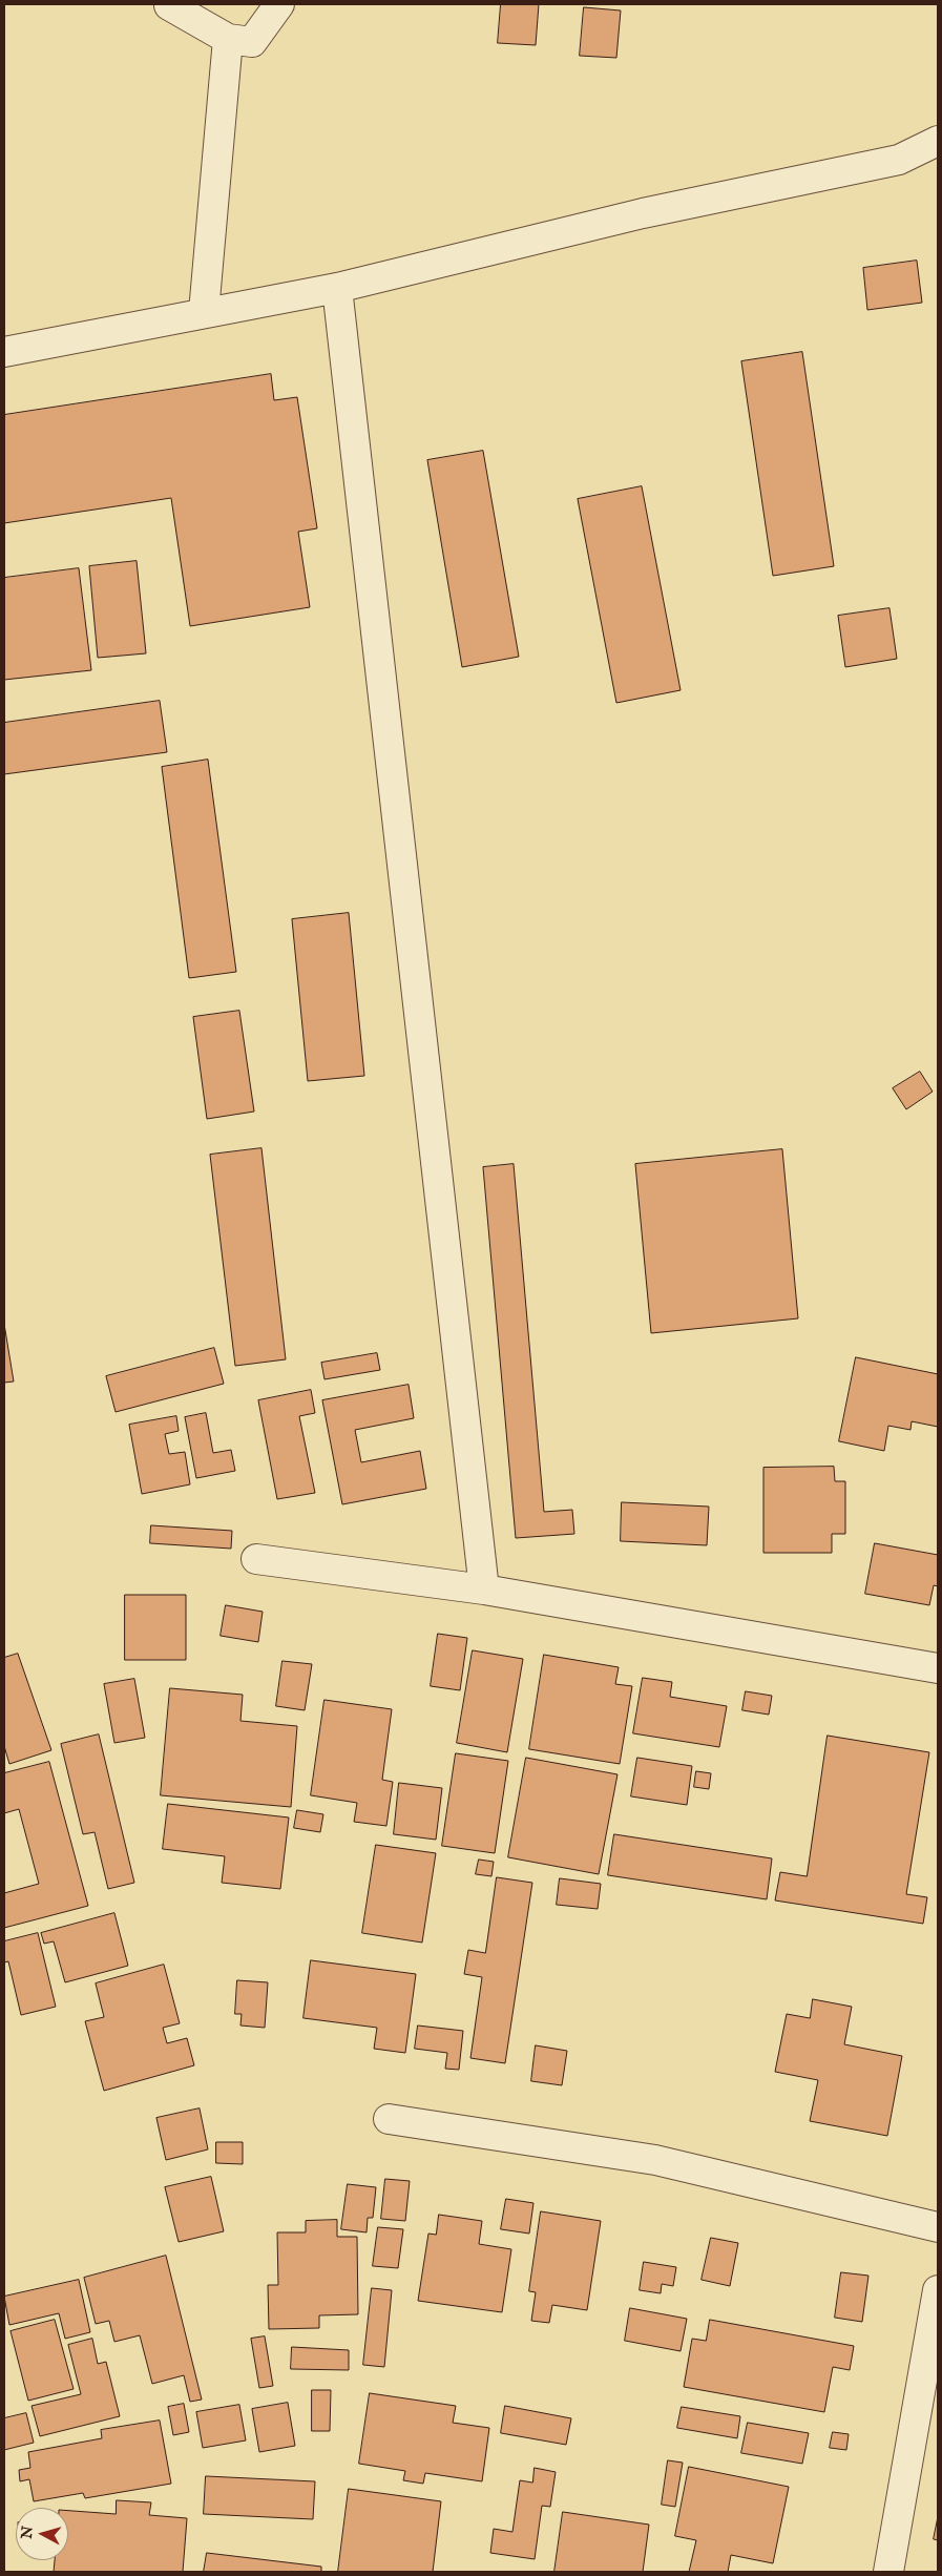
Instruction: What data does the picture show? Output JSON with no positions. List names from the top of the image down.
{
  "north": "left"
}
